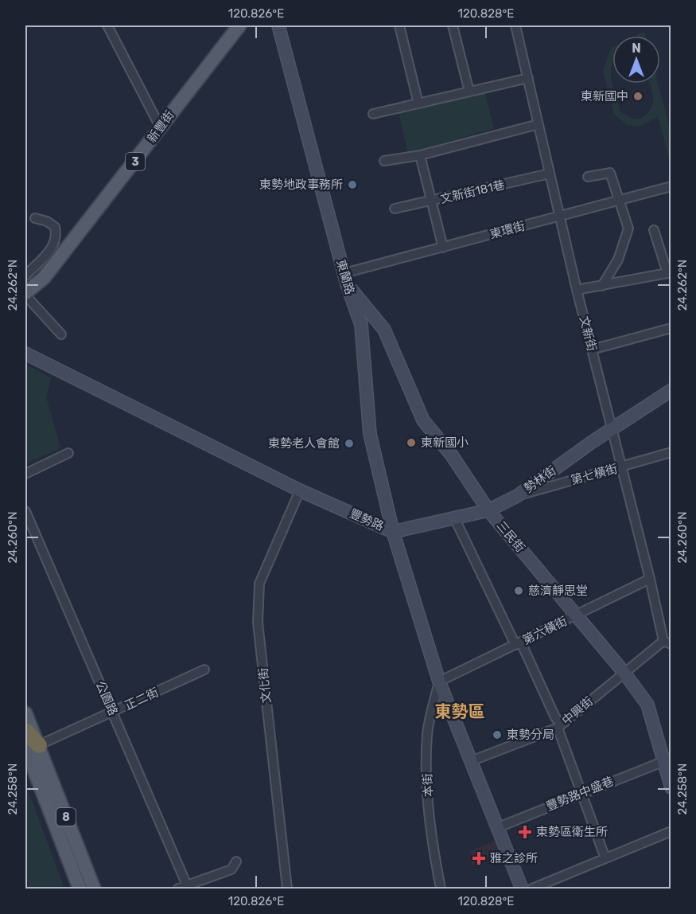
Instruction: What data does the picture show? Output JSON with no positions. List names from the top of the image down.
{
  "streets": {
    "main road": ["新豐街", "3", "8"],
    "street": [
      "文新街181巷",
      "東環街",
      "東蘭路",
      "文新街",
      "第七橫街",
      "勢林街",
      "豐勢路",
      "三民街",
      "第六橫街",
      "文化街",
      "公園路",
      "正二街",
      "中興街",
      "本街",
      "豐勢路中盛巷"
    ]
  },
  "crossings": [
    ["文新街181巷", "文新街"],
    ["東環街", "東蘭路"],
    ["東環街", "文新街"],
    ["東環街", "三民街"],
    ["東蘭路", "勢林街"],
    ["東蘭路", "豐勢路"],
    ["東蘭路", "三民街"],
    ["文新街", "第七橫街"],
    ["文新街", "勢林街"],
    ["文新街", "第六橫街"],
    ["文新街", "中興街"],
    ["第七橫街", "勢林街"],
    ["勢林街", "豐勢路"],
    ["勢林街", "三民街"],
    ["豐勢路", "第六橫街"],
    ["豐勢路", "文化街"],
    ["豐勢路", "中興街"],
    ["豐勢路", "本街"],
    ["豐勢路", "豐勢路中盛巷"],
    ["三民街", "第六橫街"],
    ["三民街", "中興街"],
    ["三民街", "豐勢路中盛巷"],
    ["第六橫街", "本街"],
    ["公園路", "正二街"],
    ["正二街", "8"]
  ],
  "districts": ["東勢區"],
  "places": {
    "other": [
      "東新國中",
      "東勢地政事務所",
      "東新國小",
      "東勢老人會館",
      "慈濟靜思堂",
      "東勢分局"
    ],
    "health": ["東勢區衛生所", "雅之診所"]
  },
  "north": "top",
  "coordinates": [
    "120.826°E",
    "120.828°E",
    "24.262°N",
    "24.260°N",
    "24.258°N"
  ]
}
